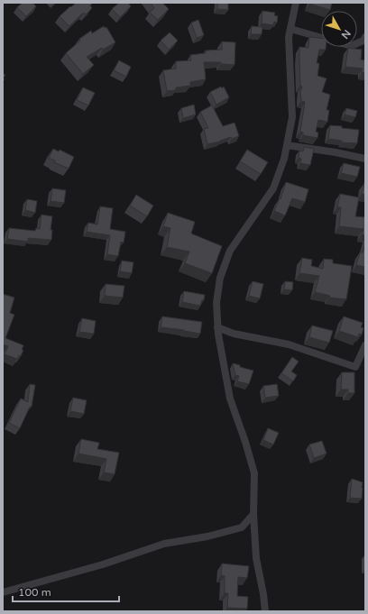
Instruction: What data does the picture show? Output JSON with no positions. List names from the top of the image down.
{
  "scale_bar": "100 m",
  "north": "bottom right"
}
